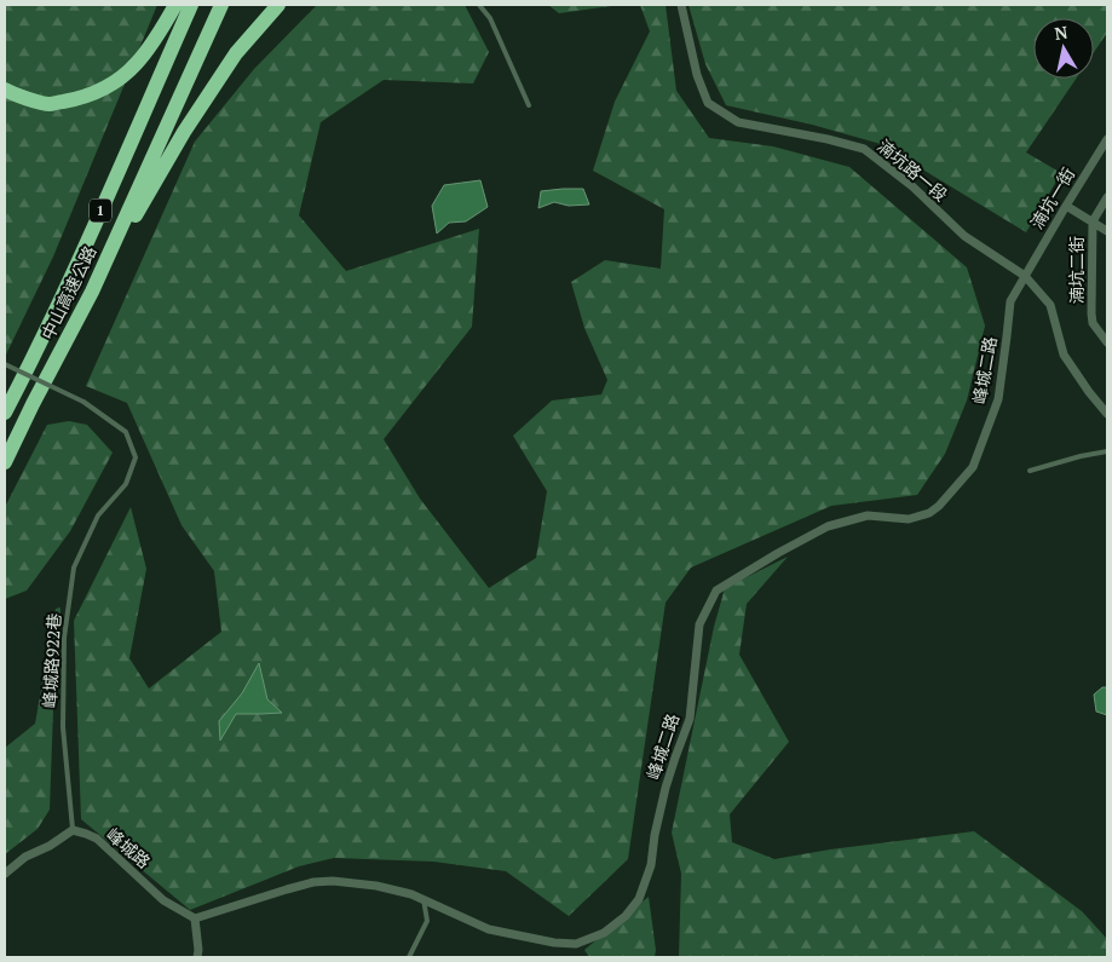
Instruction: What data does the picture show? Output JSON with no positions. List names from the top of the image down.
{
  "streets": {
    "highway": ["1", "中山高速公路"],
    "street": [
      "湳坑路一段",
      "湳坑一街",
      "湳坑二街",
      "峰城二路",
      "峰城路"
    ],
    "lane": ["峰城路922巷"]
  },
  "crossings": [
    ["湳坑路一段", "湳坑一街"],
    ["湳坑路一段", "峰城二路"],
    ["湳坑一街", "峰城二路"],
    ["中山高速公路", "峰城路922巷"],
    ["峰城二路", "峰城路"],
    ["峰城路922巷", "峰城路"]
  ],
  "north": "top"
}
